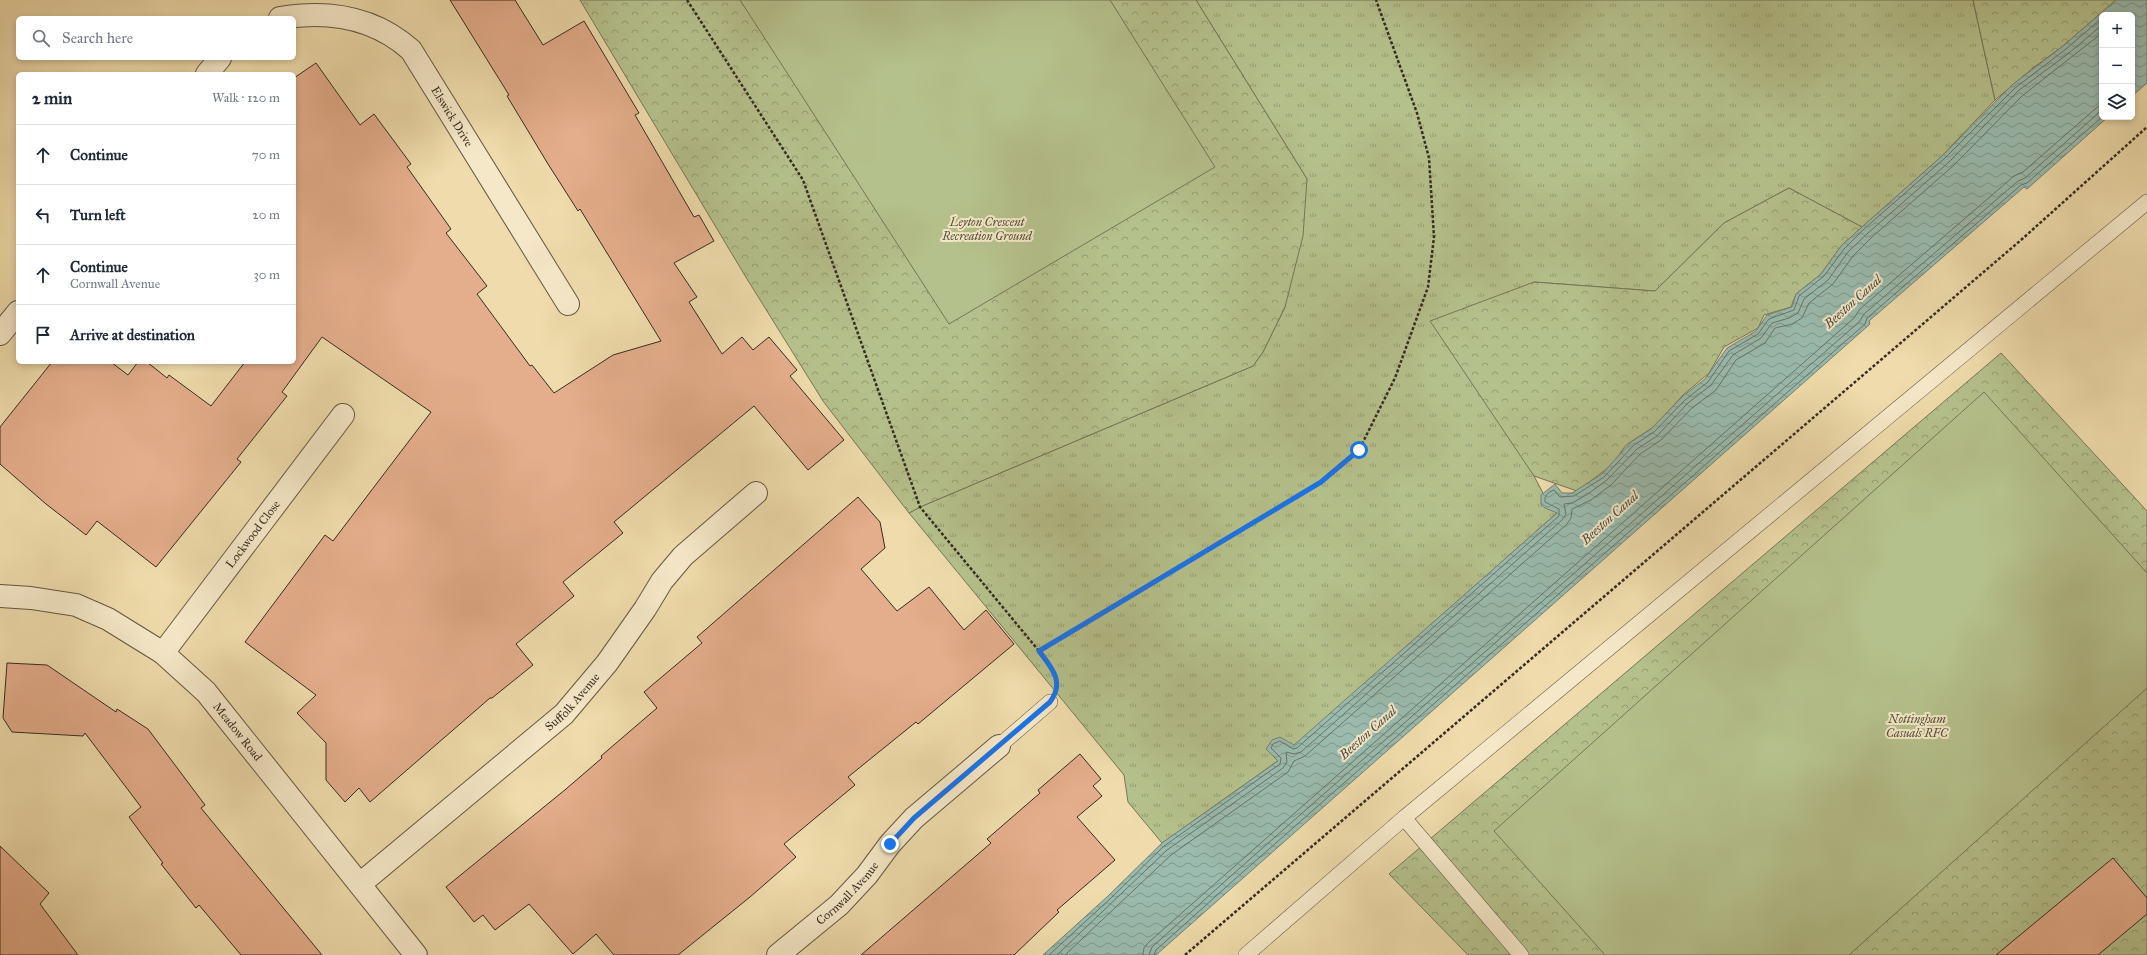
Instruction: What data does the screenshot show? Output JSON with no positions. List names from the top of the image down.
{
  "streets": {
    "street": [
      "Elswick Drive",
      "Lockwood Close",
      "Suffolk Avenue",
      "Meadow Road",
      "Cornwall Avenue"
    ]
  },
  "crossings": [
    ["Lockwood Close", "Meadow Road"],
    ["Suffolk Avenue", "Meadow Road"]
  ],
  "water": ["Beeston Canal"],
  "parks": ["Leyton Crescent Recreation Ground", "Nottingham Casuals RFC"],
  "page": {
    "map_buttons": ["+", "−"],
    "search": "Search here",
    "heading": ["2 min", "Walk · 120 m"],
    "list": [
      ["Continue", "70 m"],
      ["Turn left", "20 m"],
      ["Continue", "Cornwall Avenue", "30 m"],
      "Arrive at destination"
    ]
  }
}
